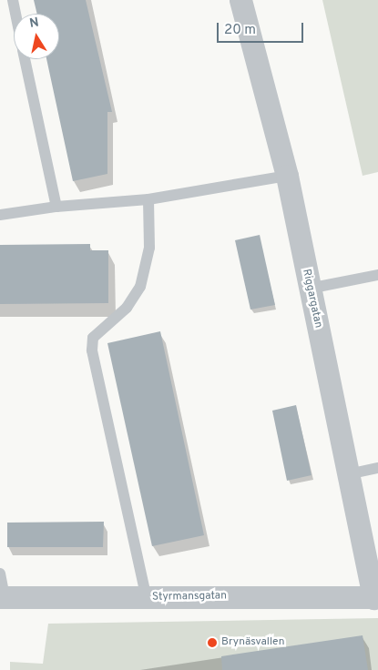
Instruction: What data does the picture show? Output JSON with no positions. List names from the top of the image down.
{
  "streets": {
    "street": ["Riggargatan", "Styrmansgatan"]
  },
  "crossings": [
    ["Riggargatan", "Styrmansgatan"]
  ],
  "places": ["Brynäsvallen"],
  "scale_bar": "20 m",
  "north": "top"
}
